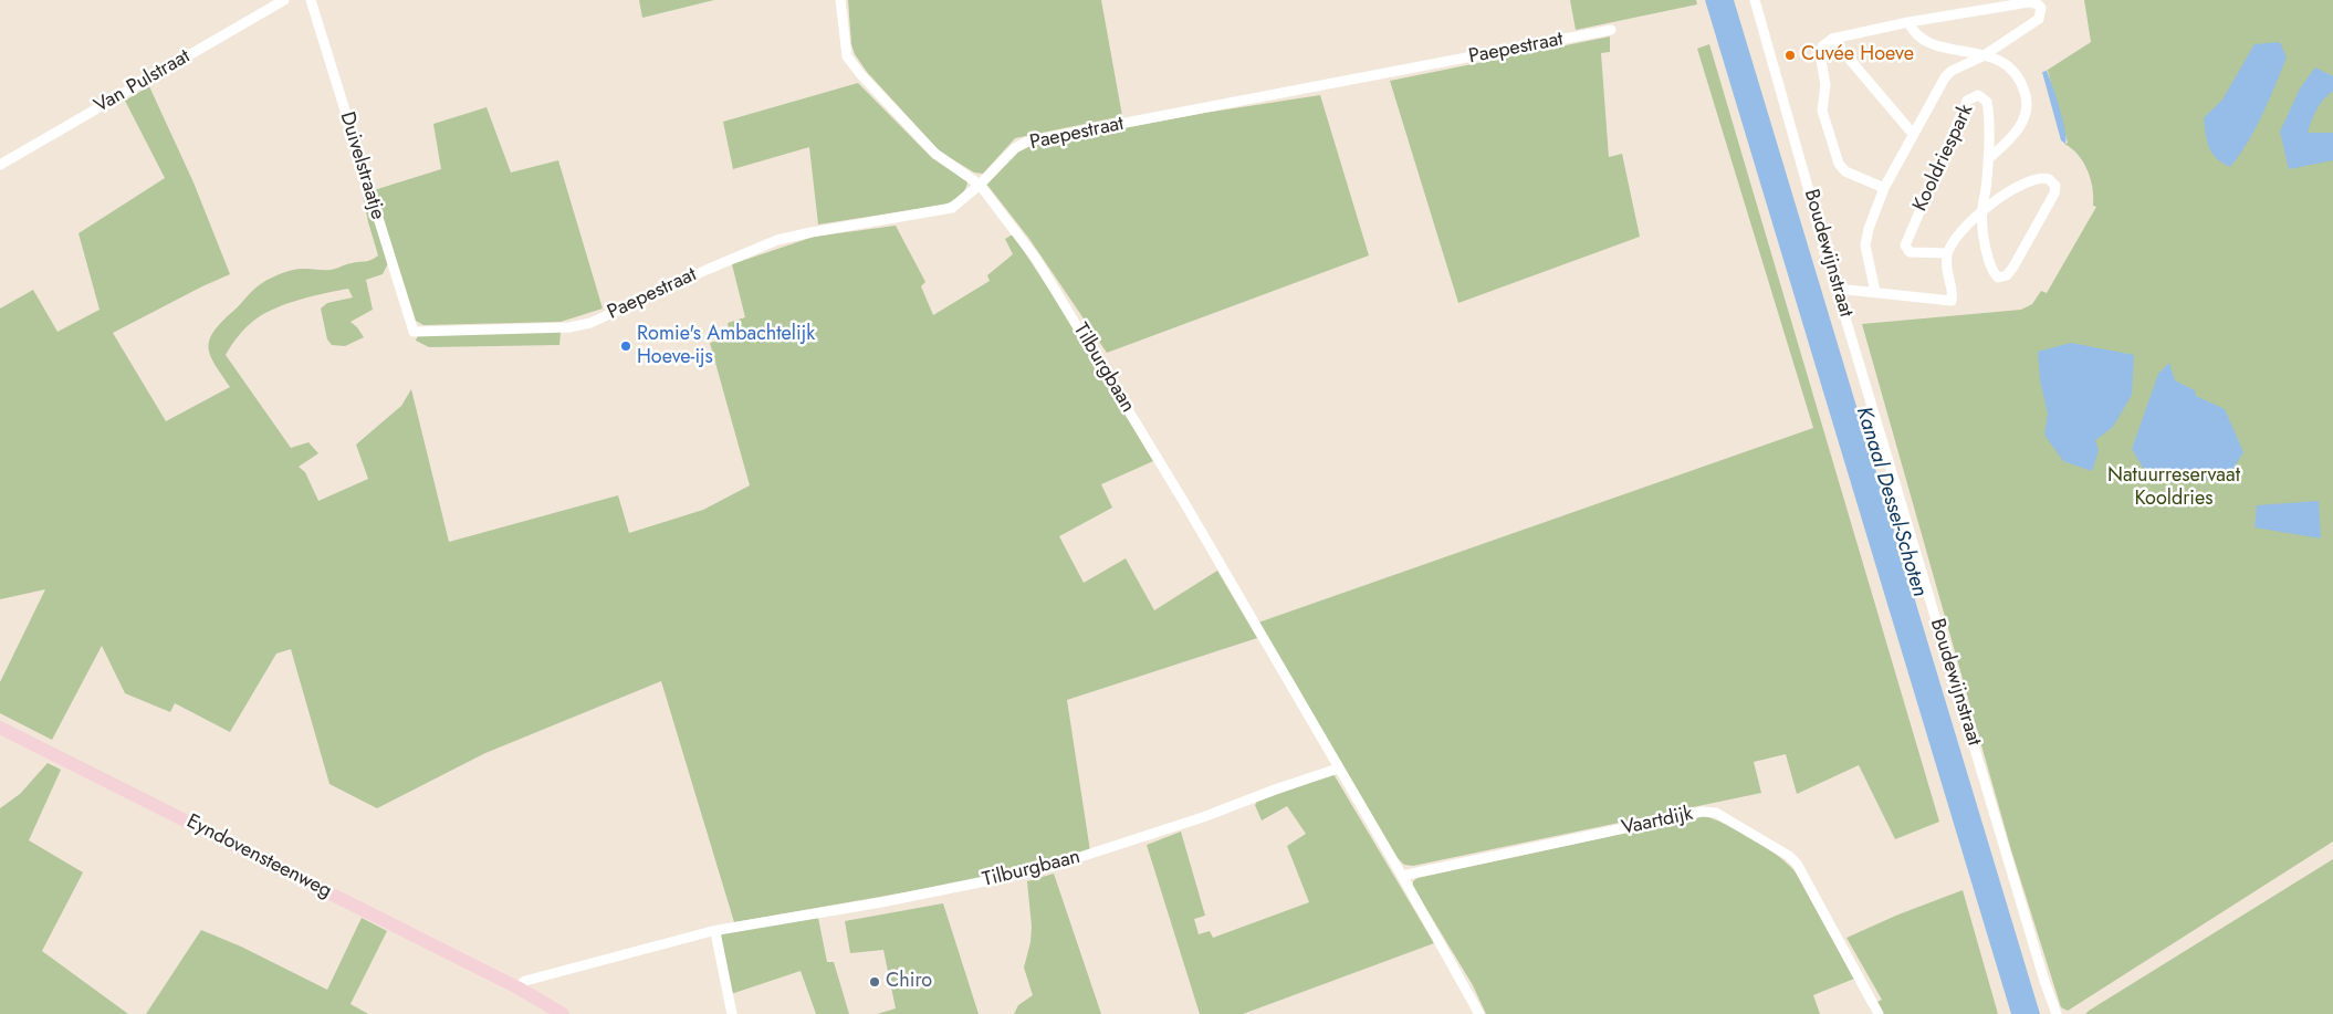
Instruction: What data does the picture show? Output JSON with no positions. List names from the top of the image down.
{
  "streets": {
    "street": [
      "Paepestraat",
      "Van Pulstraat",
      "Kooldriespark",
      "Duivelstraatje",
      "Boudewijnstraat",
      "Tilburgbaan",
      "Vaartdijk",
      "Eyndovensteenweg"
    ]
  },
  "crossings": [
    ["Paepestraat", "Duivelstraatje"],
    ["Paepestraat", "Tilburgbaan"],
    ["Tilburgbaan", "Vaartdijk"]
  ],
  "water": ["Kanaal Dessel-Schoten"],
  "parks": ["Natuurreservaat Kooldries"],
  "places": ["Cuvée Hoeve", "Romie's Ambachtelijk Hoeve-ijs", "Chiro"]
}
